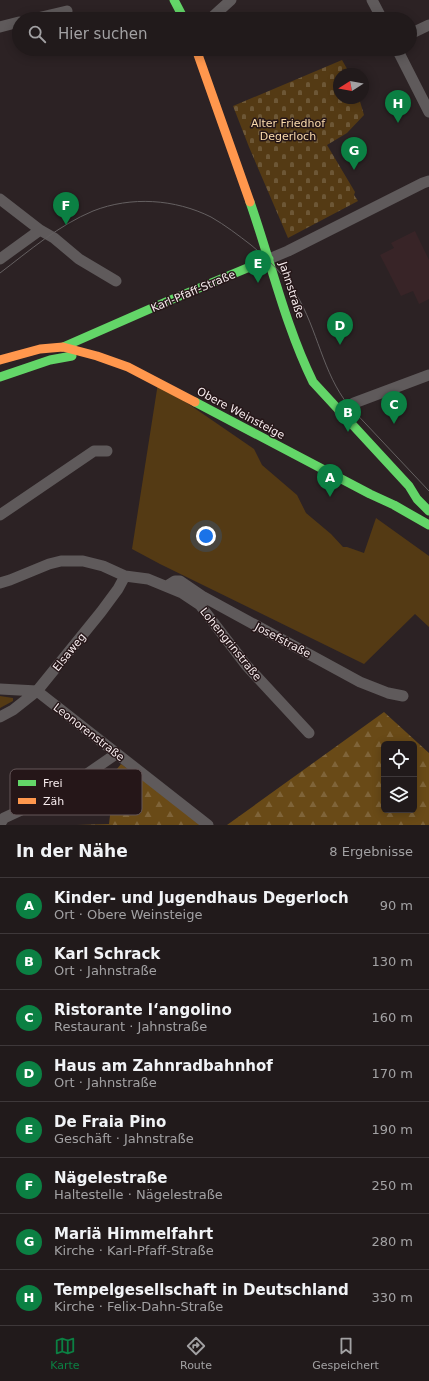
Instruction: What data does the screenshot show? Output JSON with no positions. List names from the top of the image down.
{
  "streets": {
    "main road": ["Jahnstraße", "Karl-Pfaff-Straße", "Obere Weinsteige"],
    "street": [
      "Josefstraße",
      "Lohengrinstraße",
      "Elsaweg",
      "Leonorenstraße"
    ]
  },
  "crossings": [
    ["Jahnstraße", "Karl-Pfaff-Straße"],
    ["Karl-Pfaff-Straße", "Obere Weinsteige"],
    ["Josefstraße", "Lohengrinstraße"],
    ["Lohengrinstraße", "Elsaweg"],
    ["Elsaweg", "Leonorenstraße"]
  ],
  "parks": ["Alter Friedhof Degerloch"],
  "legend": ["Frei", "Zäh"],
  "north": "left",
  "page": {
    "search": "Hier suchen",
    "pins": [
      "H",
      "G",
      "F",
      "E",
      "D",
      "C",
      "B",
      "A"
    ],
    "heading": ["In der Nähe", "8 Ergebnisse"],
    "list": [
      {
        "mark": "A",
        "name": "Kinder- und Jugendhaus Degerloch",
        "note": "Ort · Obere Weinsteige",
        "value": "90 m"
      },
      {
        "mark": "B",
        "name": "Karl Schrack",
        "note": "Ort · Jahnstraße",
        "value": "130 m"
      },
      {
        "mark": "C",
        "name": "Ristorante l‘angolino",
        "note": "Restaurant · Jahnstraße",
        "value": "160 m"
      },
      {
        "mark": "D",
        "name": "Haus am Zahnradbahnhof",
        "note": "Ort · Jahnstraße",
        "value": "170 m"
      },
      {
        "mark": "E",
        "name": "De Fraia Pino",
        "note": "Geschäft · Jahnstraße",
        "value": "190 m"
      },
      {
        "mark": "F",
        "name": "Nägelestraße",
        "note": "Haltestelle · Nägelestraße",
        "value": "250 m"
      },
      {
        "mark": "G",
        "name": "Mariä Himmelfahrt",
        "note": "Kirche · Karl-Pfaff-Straße",
        "value": "280 m"
      },
      {
        "mark": "H",
        "name": "Tempelgesellschaft in Deutschland",
        "note": "Kirche · Felix-Dahn-Straße",
        "value": "330 m"
      }
    ],
    "nav": ["Karte", "Route", "Gespeichert"]
  }
}
